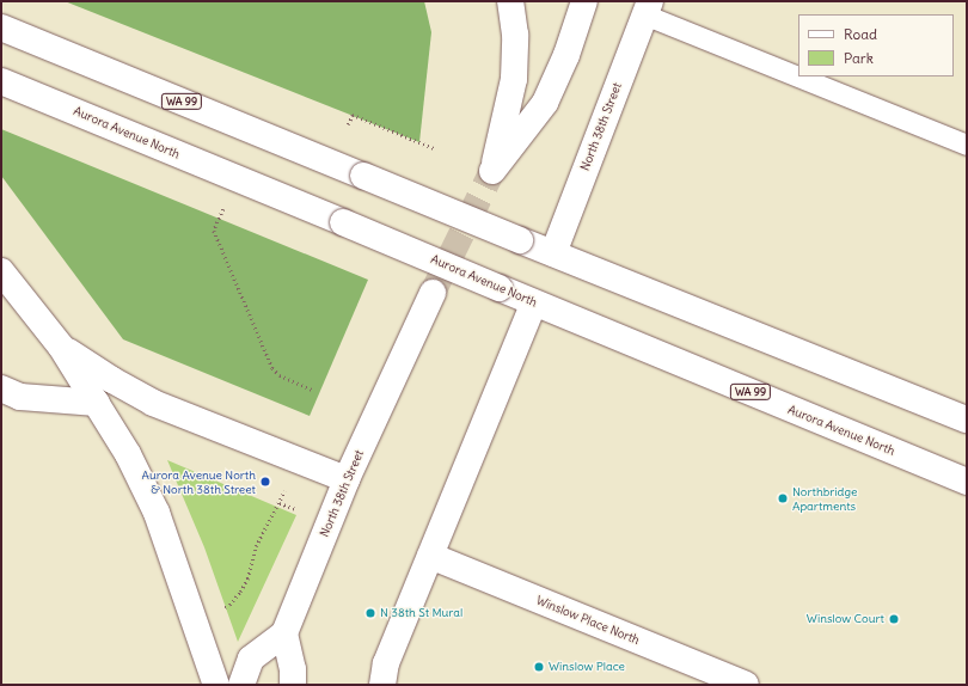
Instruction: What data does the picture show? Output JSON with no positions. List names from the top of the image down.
{
  "streets": {
    "main road": [
      "WA 99",
      "North 38th Street",
      "Aurora Avenue North",
      "Winslow Place North"
    ]
  },
  "crossings": [
    ["WA 99", "North 38th Street"]
  ],
  "places": [
    "Aurora Avenue North & North 38th Street",
    "Northbridge Apartments",
    "N 38th St Mural",
    "Winslow Court",
    "Winslow Place"
  ],
  "legend": ["Road", "Park"]
}
